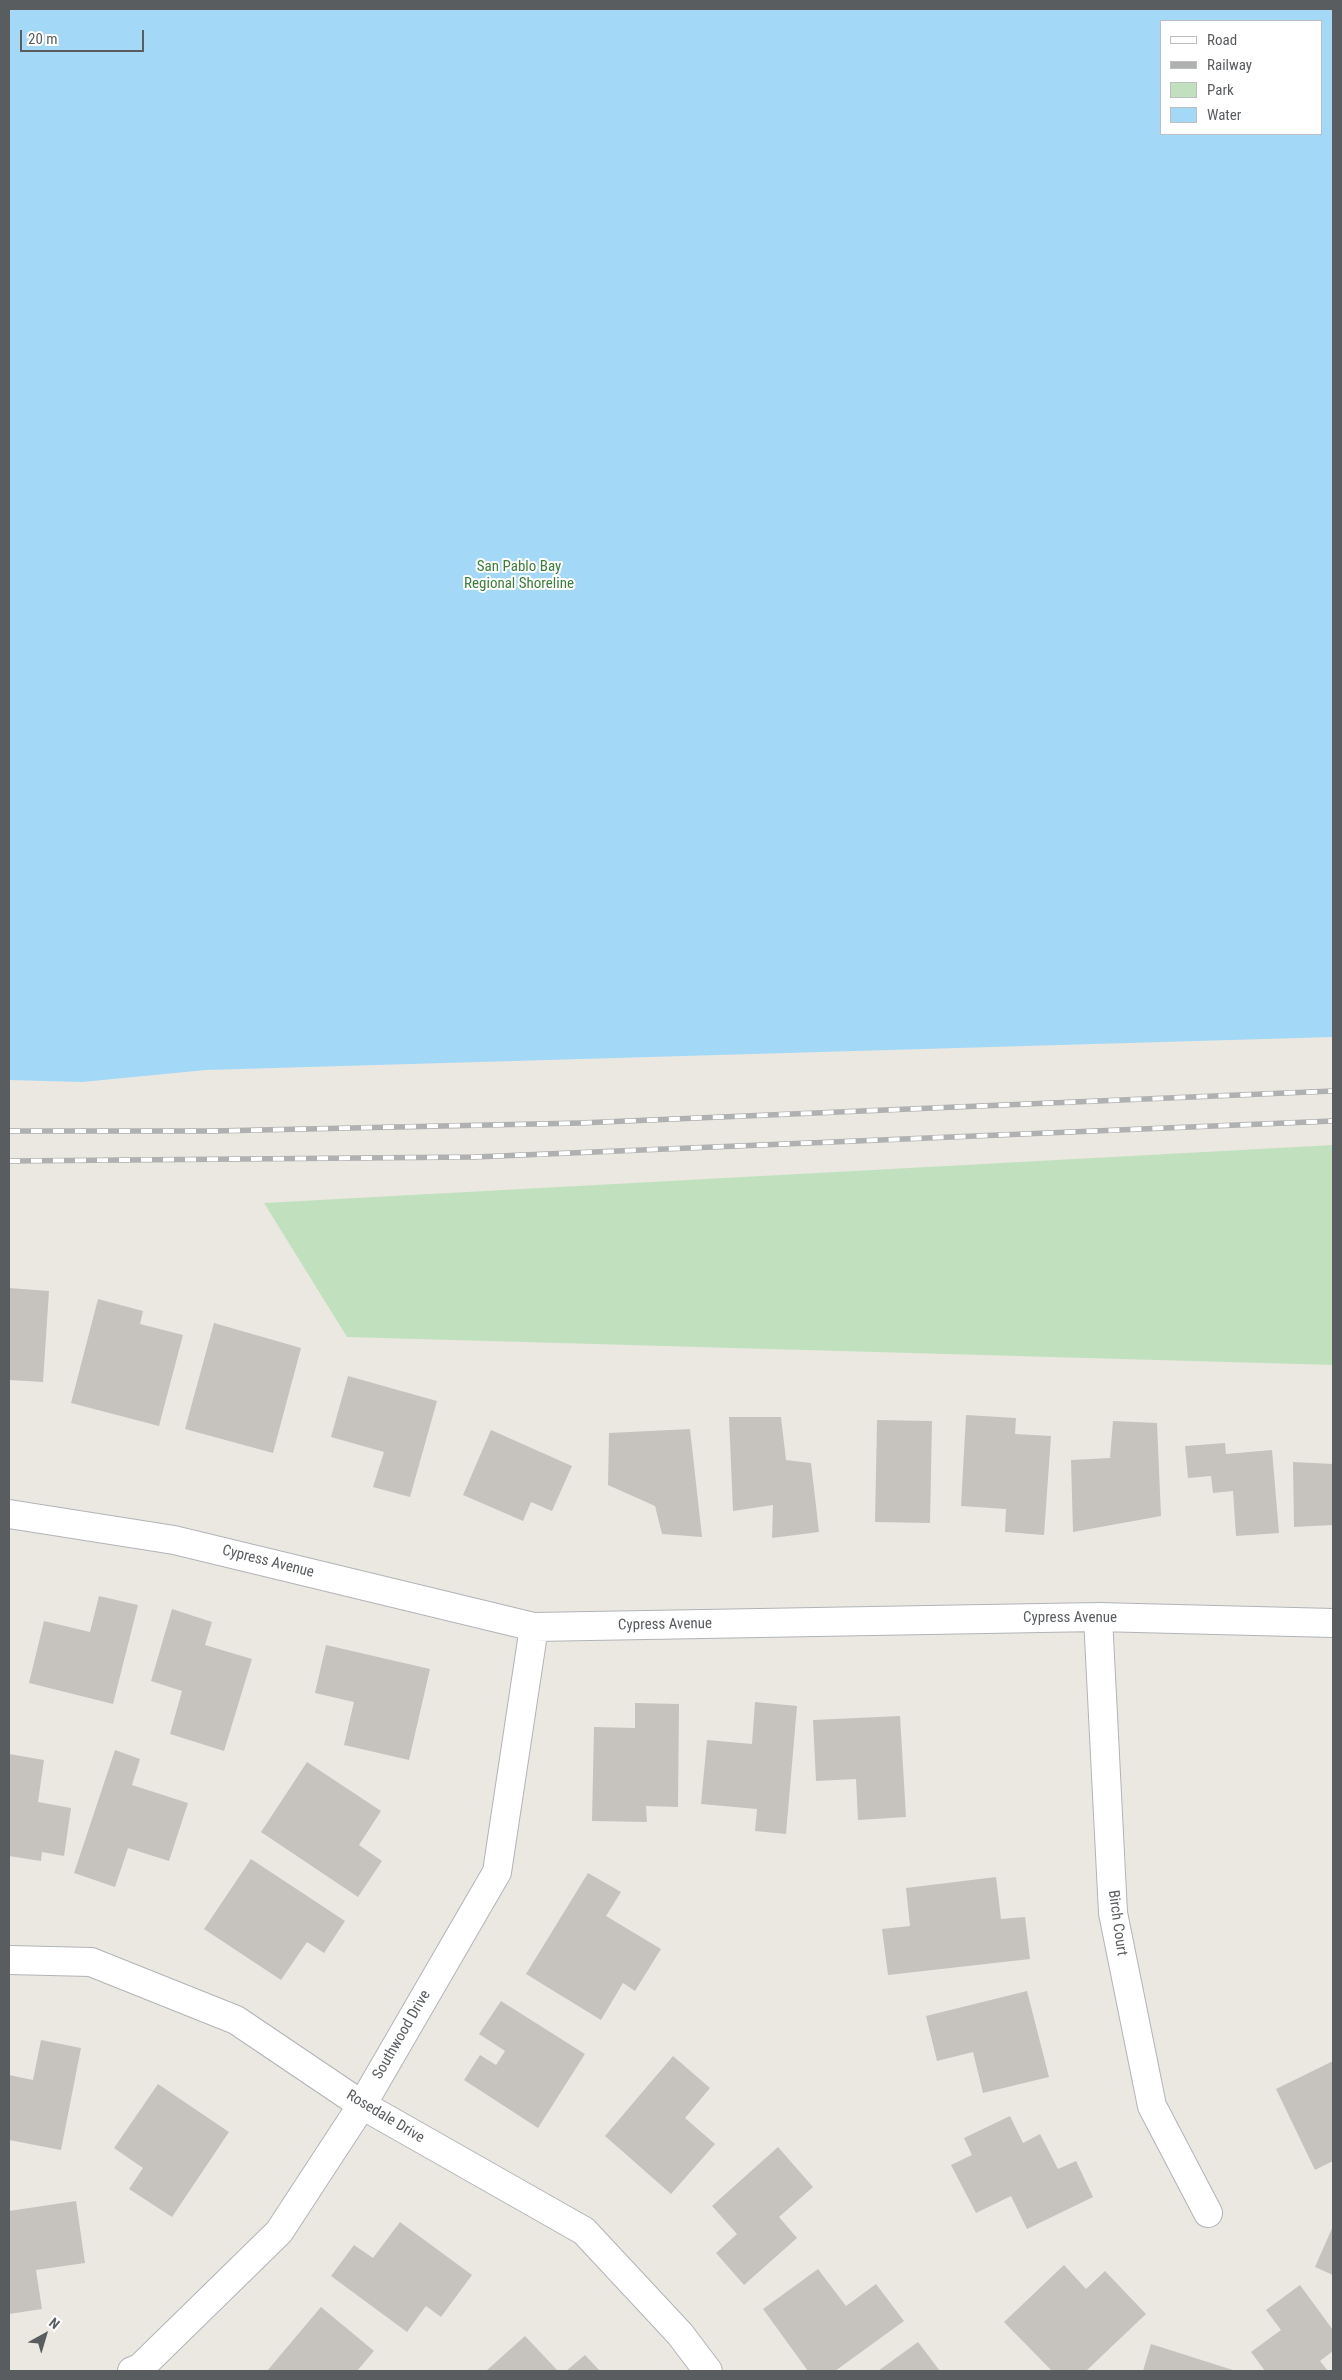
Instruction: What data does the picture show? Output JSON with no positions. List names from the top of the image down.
{
  "streets": {
    "street": [
      "Cypress Avenue",
      "Birch Court",
      "Southwood Drive",
      "Rosedale Drive"
    ]
  },
  "crossings": [
    ["Cypress Avenue", "Birch Court"],
    ["Cypress Avenue", "Southwood Drive"],
    ["Southwood Drive", "Rosedale Drive"]
  ],
  "parks": ["San Pablo Bay Regional Shoreline"],
  "legend": [
    "Road",
    "Railway",
    "Park",
    "Water"
  ],
  "scale_bar": "20 m",
  "north": "top right"
}
